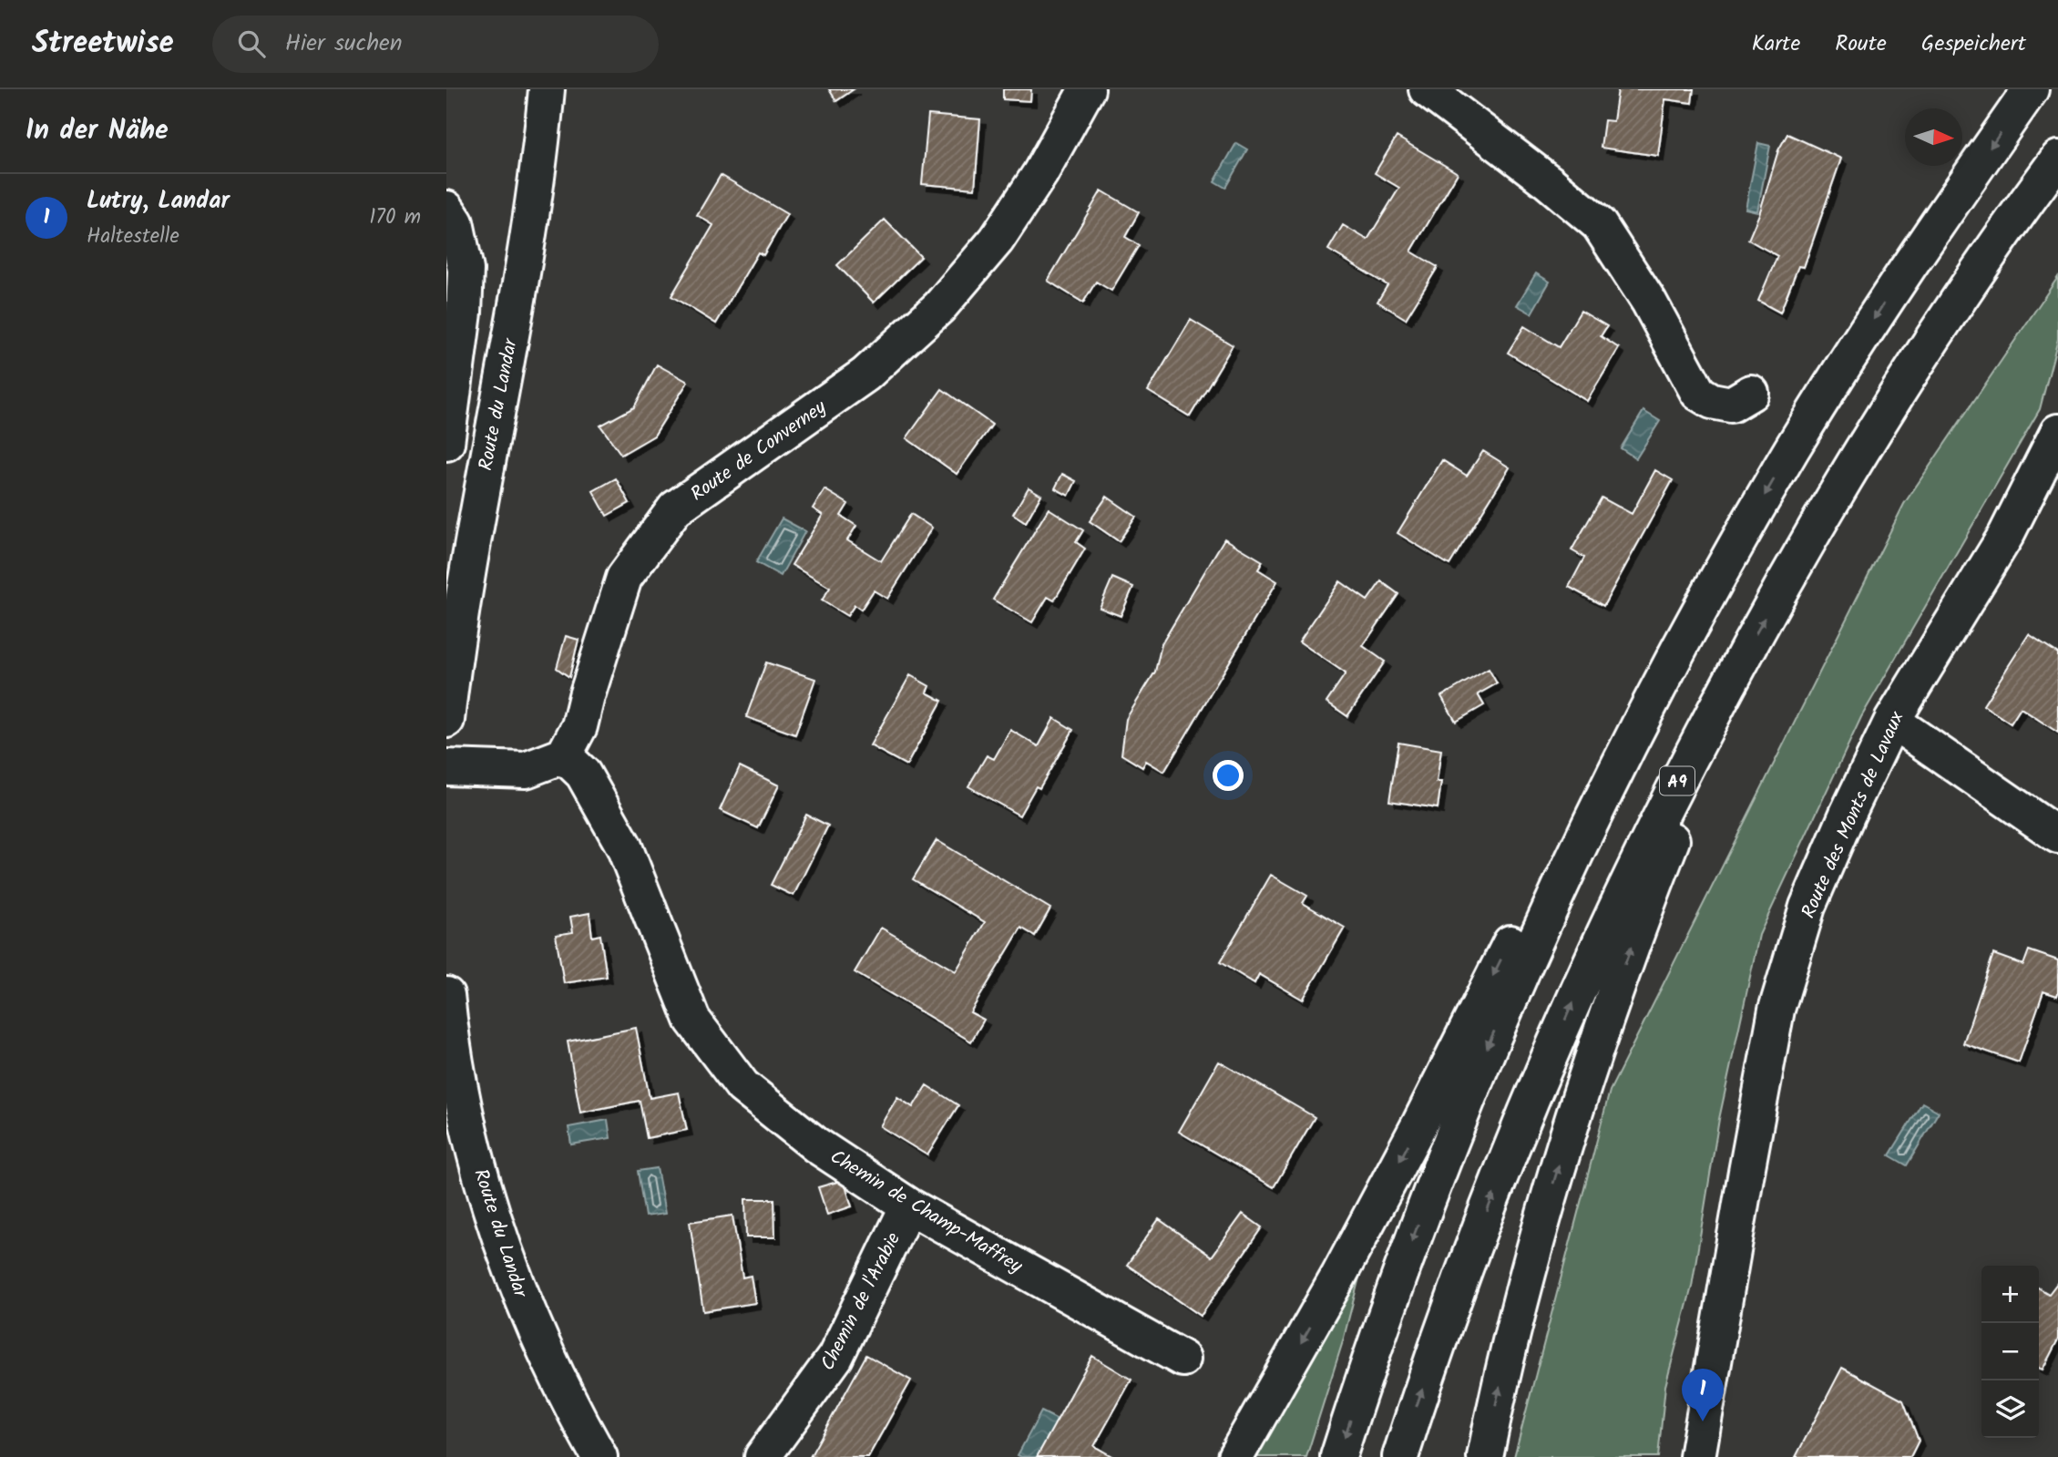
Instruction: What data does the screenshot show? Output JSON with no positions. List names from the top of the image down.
{
  "streets": {
    "main road": [
      "Route du Landar",
      "Route de Converney",
      "A9",
      "Route des Monts de Lavaux",
      "Chemin de Champ-Maffrey",
      "Chemin de l'Arabie"
    ]
  },
  "crossings": [
    ["Route de Converney", "Chemin de Champ-Maffrey"],
    ["Chemin de Champ-Maffrey", "Chemin de l'Arabie"]
  ],
  "north": "right",
  "page": {
    "header": "Streetwise",
    "search": "Hier suchen",
    "nav": ["Karte", "Route", "Gespeichert"],
    "heading": "In der Nähe",
    "list": [
      {
        "mark": "1",
        "name": "Lutry, Landar",
        "note": "Haltestelle",
        "value": "170 m"
      }
    ],
    "map_buttons": ["+", "−"],
    "pins": "1"
  }
}
